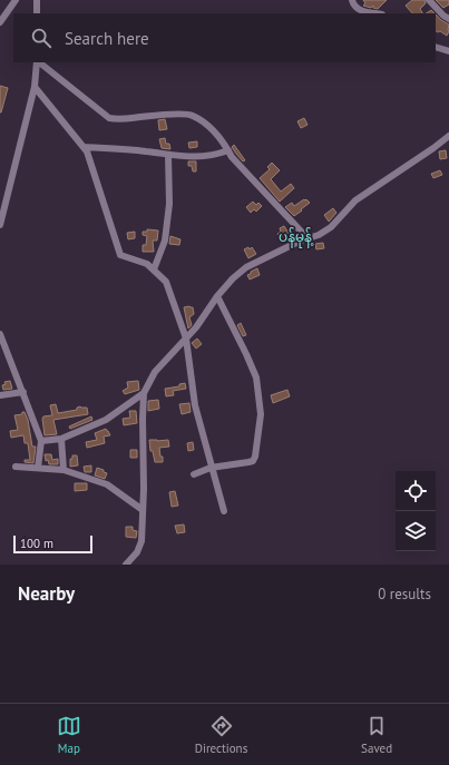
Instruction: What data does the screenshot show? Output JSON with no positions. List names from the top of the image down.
{
  "districts": ["ပန်မုန့်"],
  "scale_bar": "100 m",
  "page": {
    "search": "Search here",
    "scale": "100 m",
    "heading": ["Nearby", "0 results"],
    "nav": ["Map", "Directions", "Saved"]
  }
}
